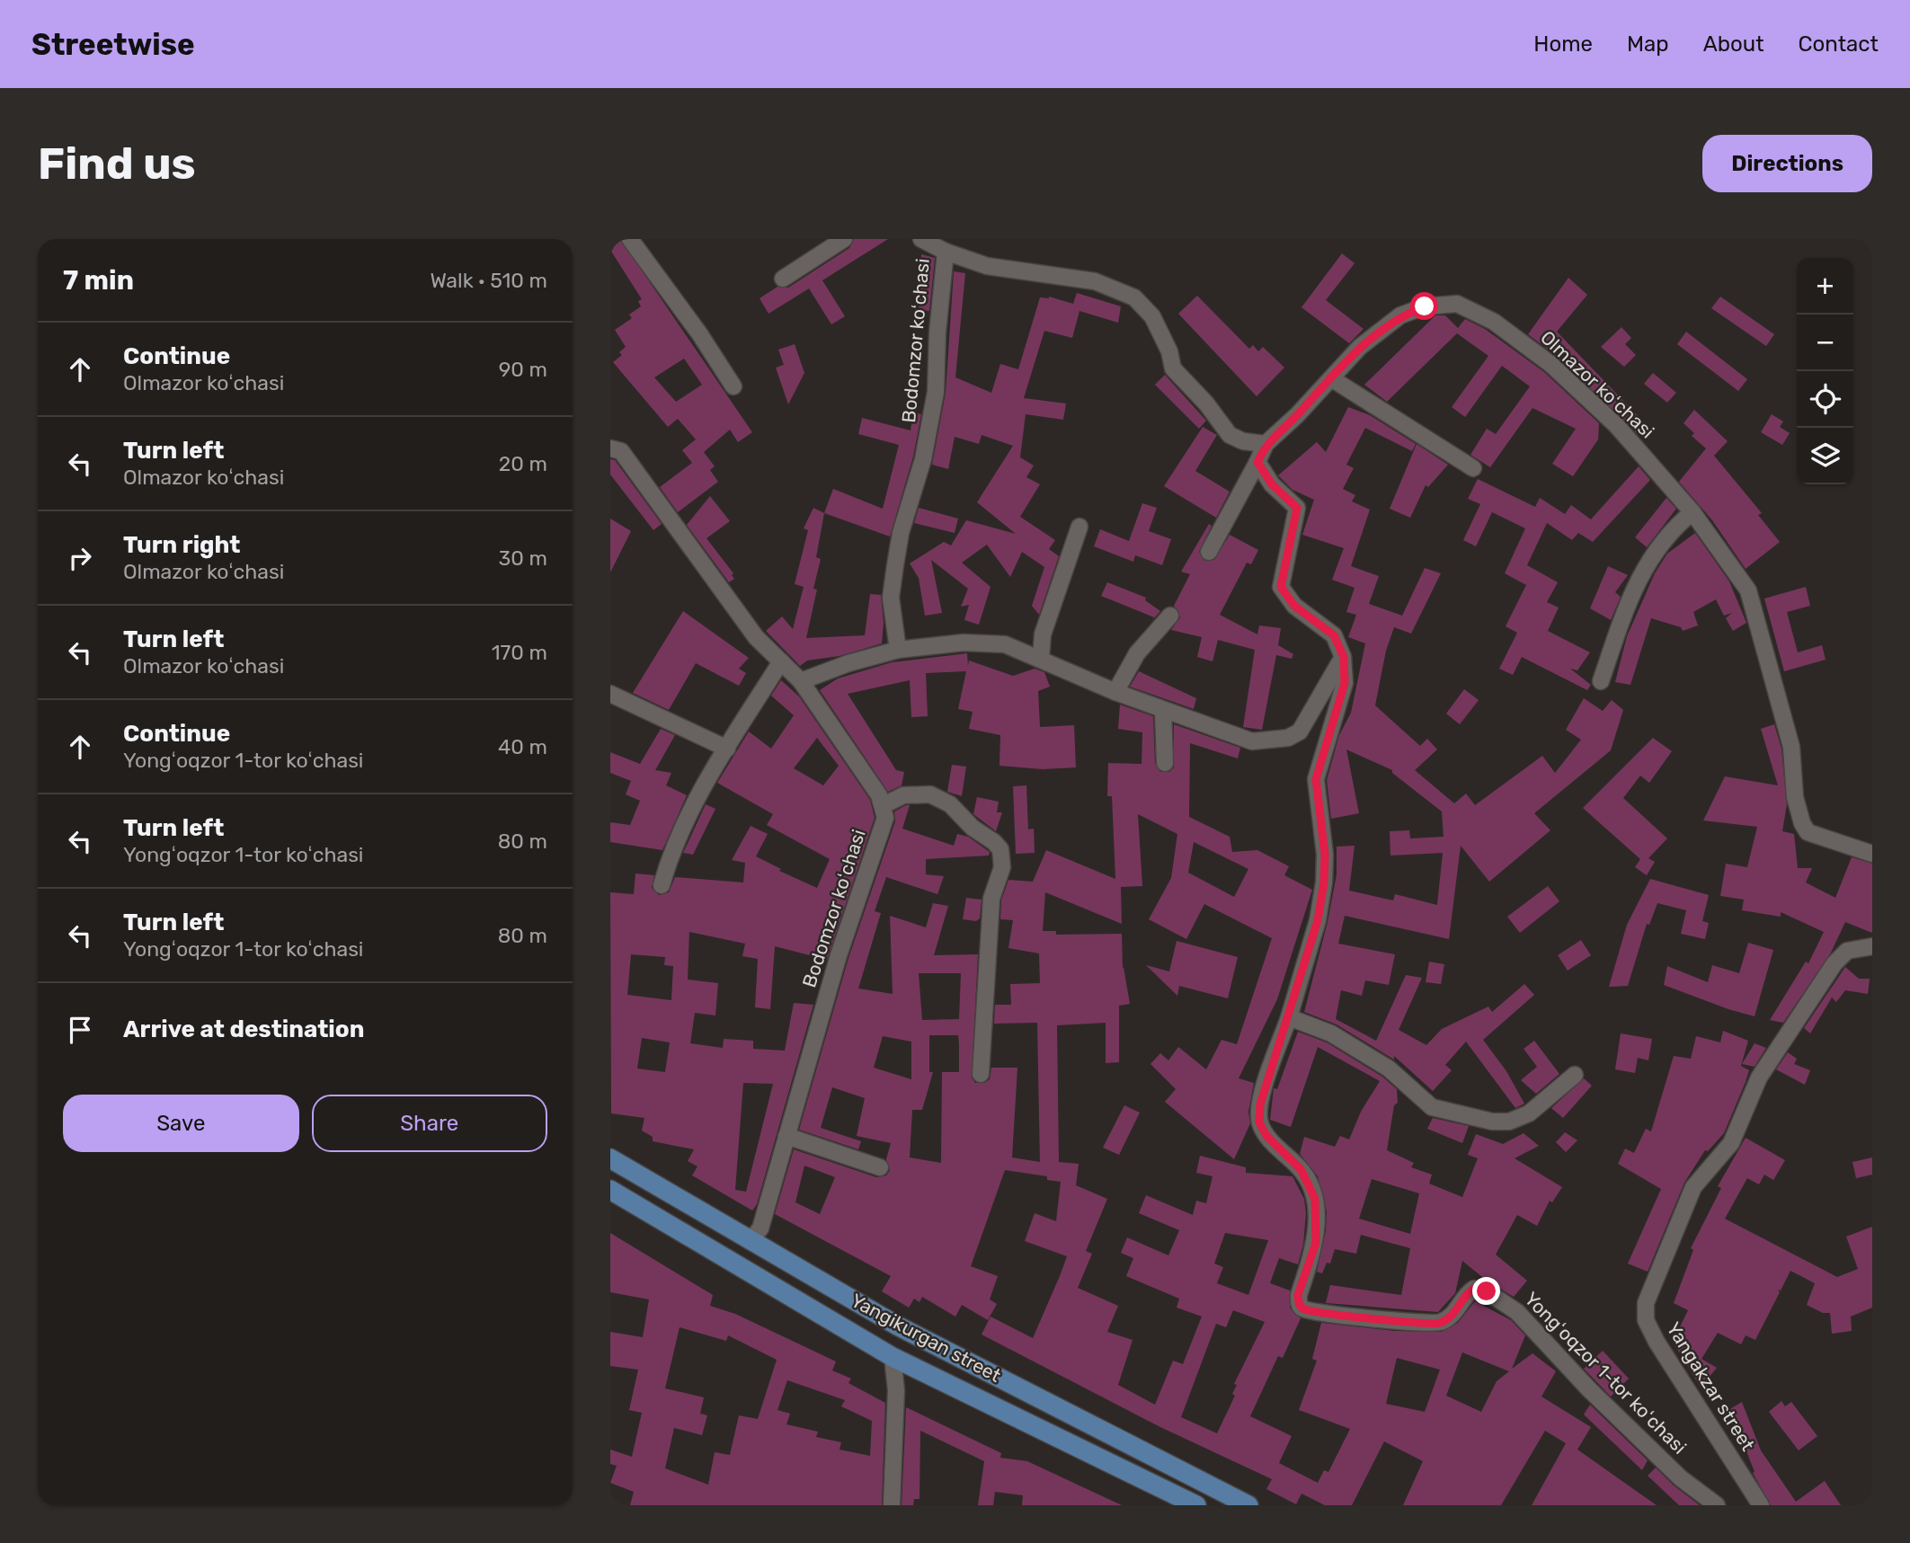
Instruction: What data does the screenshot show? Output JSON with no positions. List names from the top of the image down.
{
  "streets": {
    "main road": ["Yangikurgan street"],
    "street": [
      "Bodomzor koʻchasi",
      "Olmazor koʻchasi",
      "Yongʻoqzor 1-tor koʻchasi",
      "Yangakzar street"
    ]
  },
  "crossings": [
    ["Bodomzor koʻchasi", "Yangikurgan street"]
  ],
  "page": {
    "header": "Streetwise",
    "nav": [
      "Home",
      "Map",
      "About",
      "Contact"
    ],
    "buttons": [
      "Directions",
      ["Save", "Share"]
    ],
    "title": "Find us",
    "heading": ["7 min", "Walk · 510 m"],
    "map_buttons": ["+", "−"],
    "list": [
      ["Continue", "Olmazor koʻchasi", "90 m"],
      ["Turn left", "Olmazor koʻchasi", "20 m"],
      ["Turn right", "Olmazor koʻchasi", "30 m"],
      ["Turn left", "Olmazor koʻchasi", "170 m"],
      ["Continue", "Yongʻoqzor 1-tor koʻchasi", "40 m"],
      ["Turn left", "Yongʻoqzor 1-tor koʻchasi", "80 m"],
      ["Turn left", "Yongʻoqzor 1-tor koʻchasi", "80 m"],
      "Arrive at destination"
    ]
  }
}
